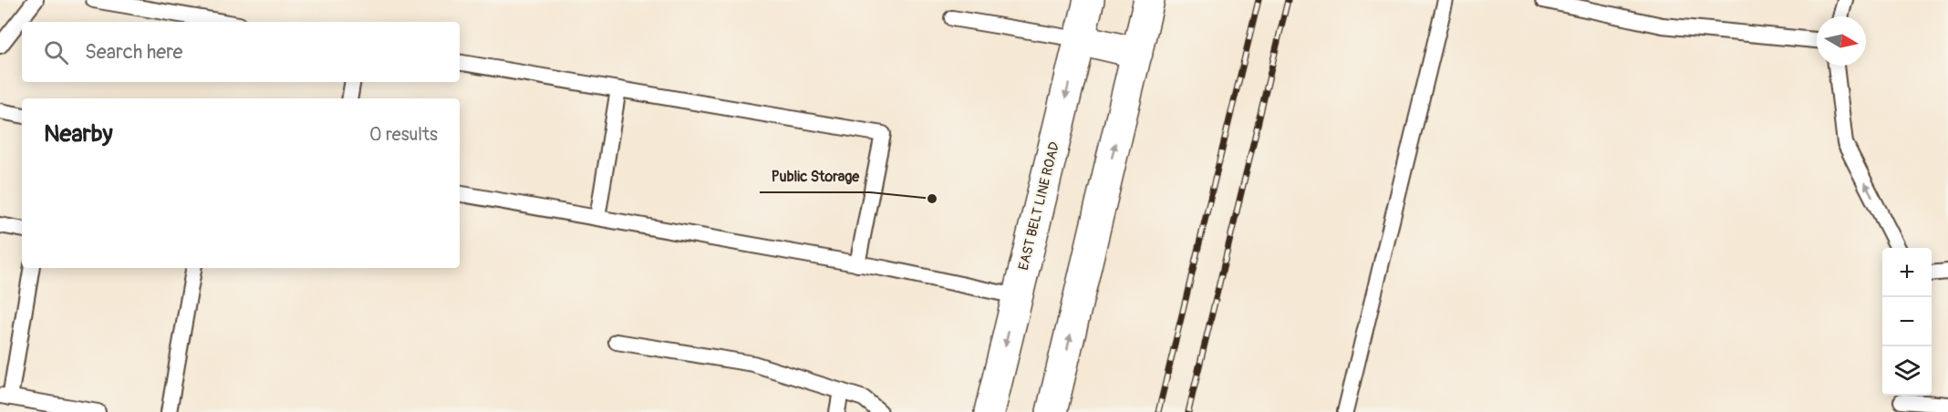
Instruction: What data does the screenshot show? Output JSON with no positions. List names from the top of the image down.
{
  "streets": {
    "main road": ["EAST BELT LINE ROAD"]
  },
  "places": ["Public Storage"],
  "north": "right",
  "page": {
    "search": "Search here",
    "heading": ["Nearby", "0 results"],
    "map_buttons": ["+", "−"]
  }
}
